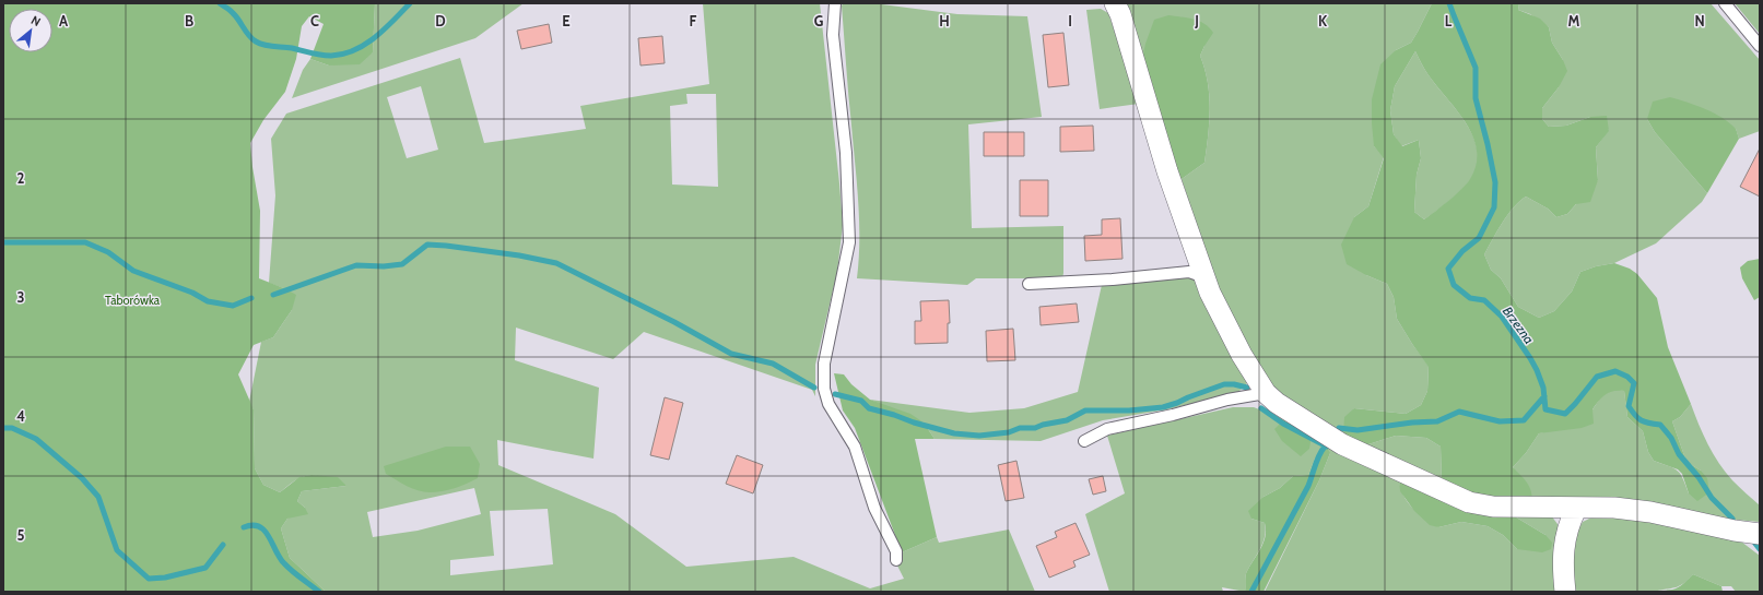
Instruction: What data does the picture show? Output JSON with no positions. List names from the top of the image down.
{
  "water": ["Brzezna"],
  "parks": ["Taborówka"],
  "north": "top right",
  "grid": {
    "columns": [
      "A",
      "B",
      "C",
      "D",
      "E",
      "F",
      "G",
      "H",
      "I",
      "J",
      "K",
      "L",
      "M",
      "N"
    ],
    "rows": [
      "2",
      "3",
      "4",
      "5"
    ]
  }
}
